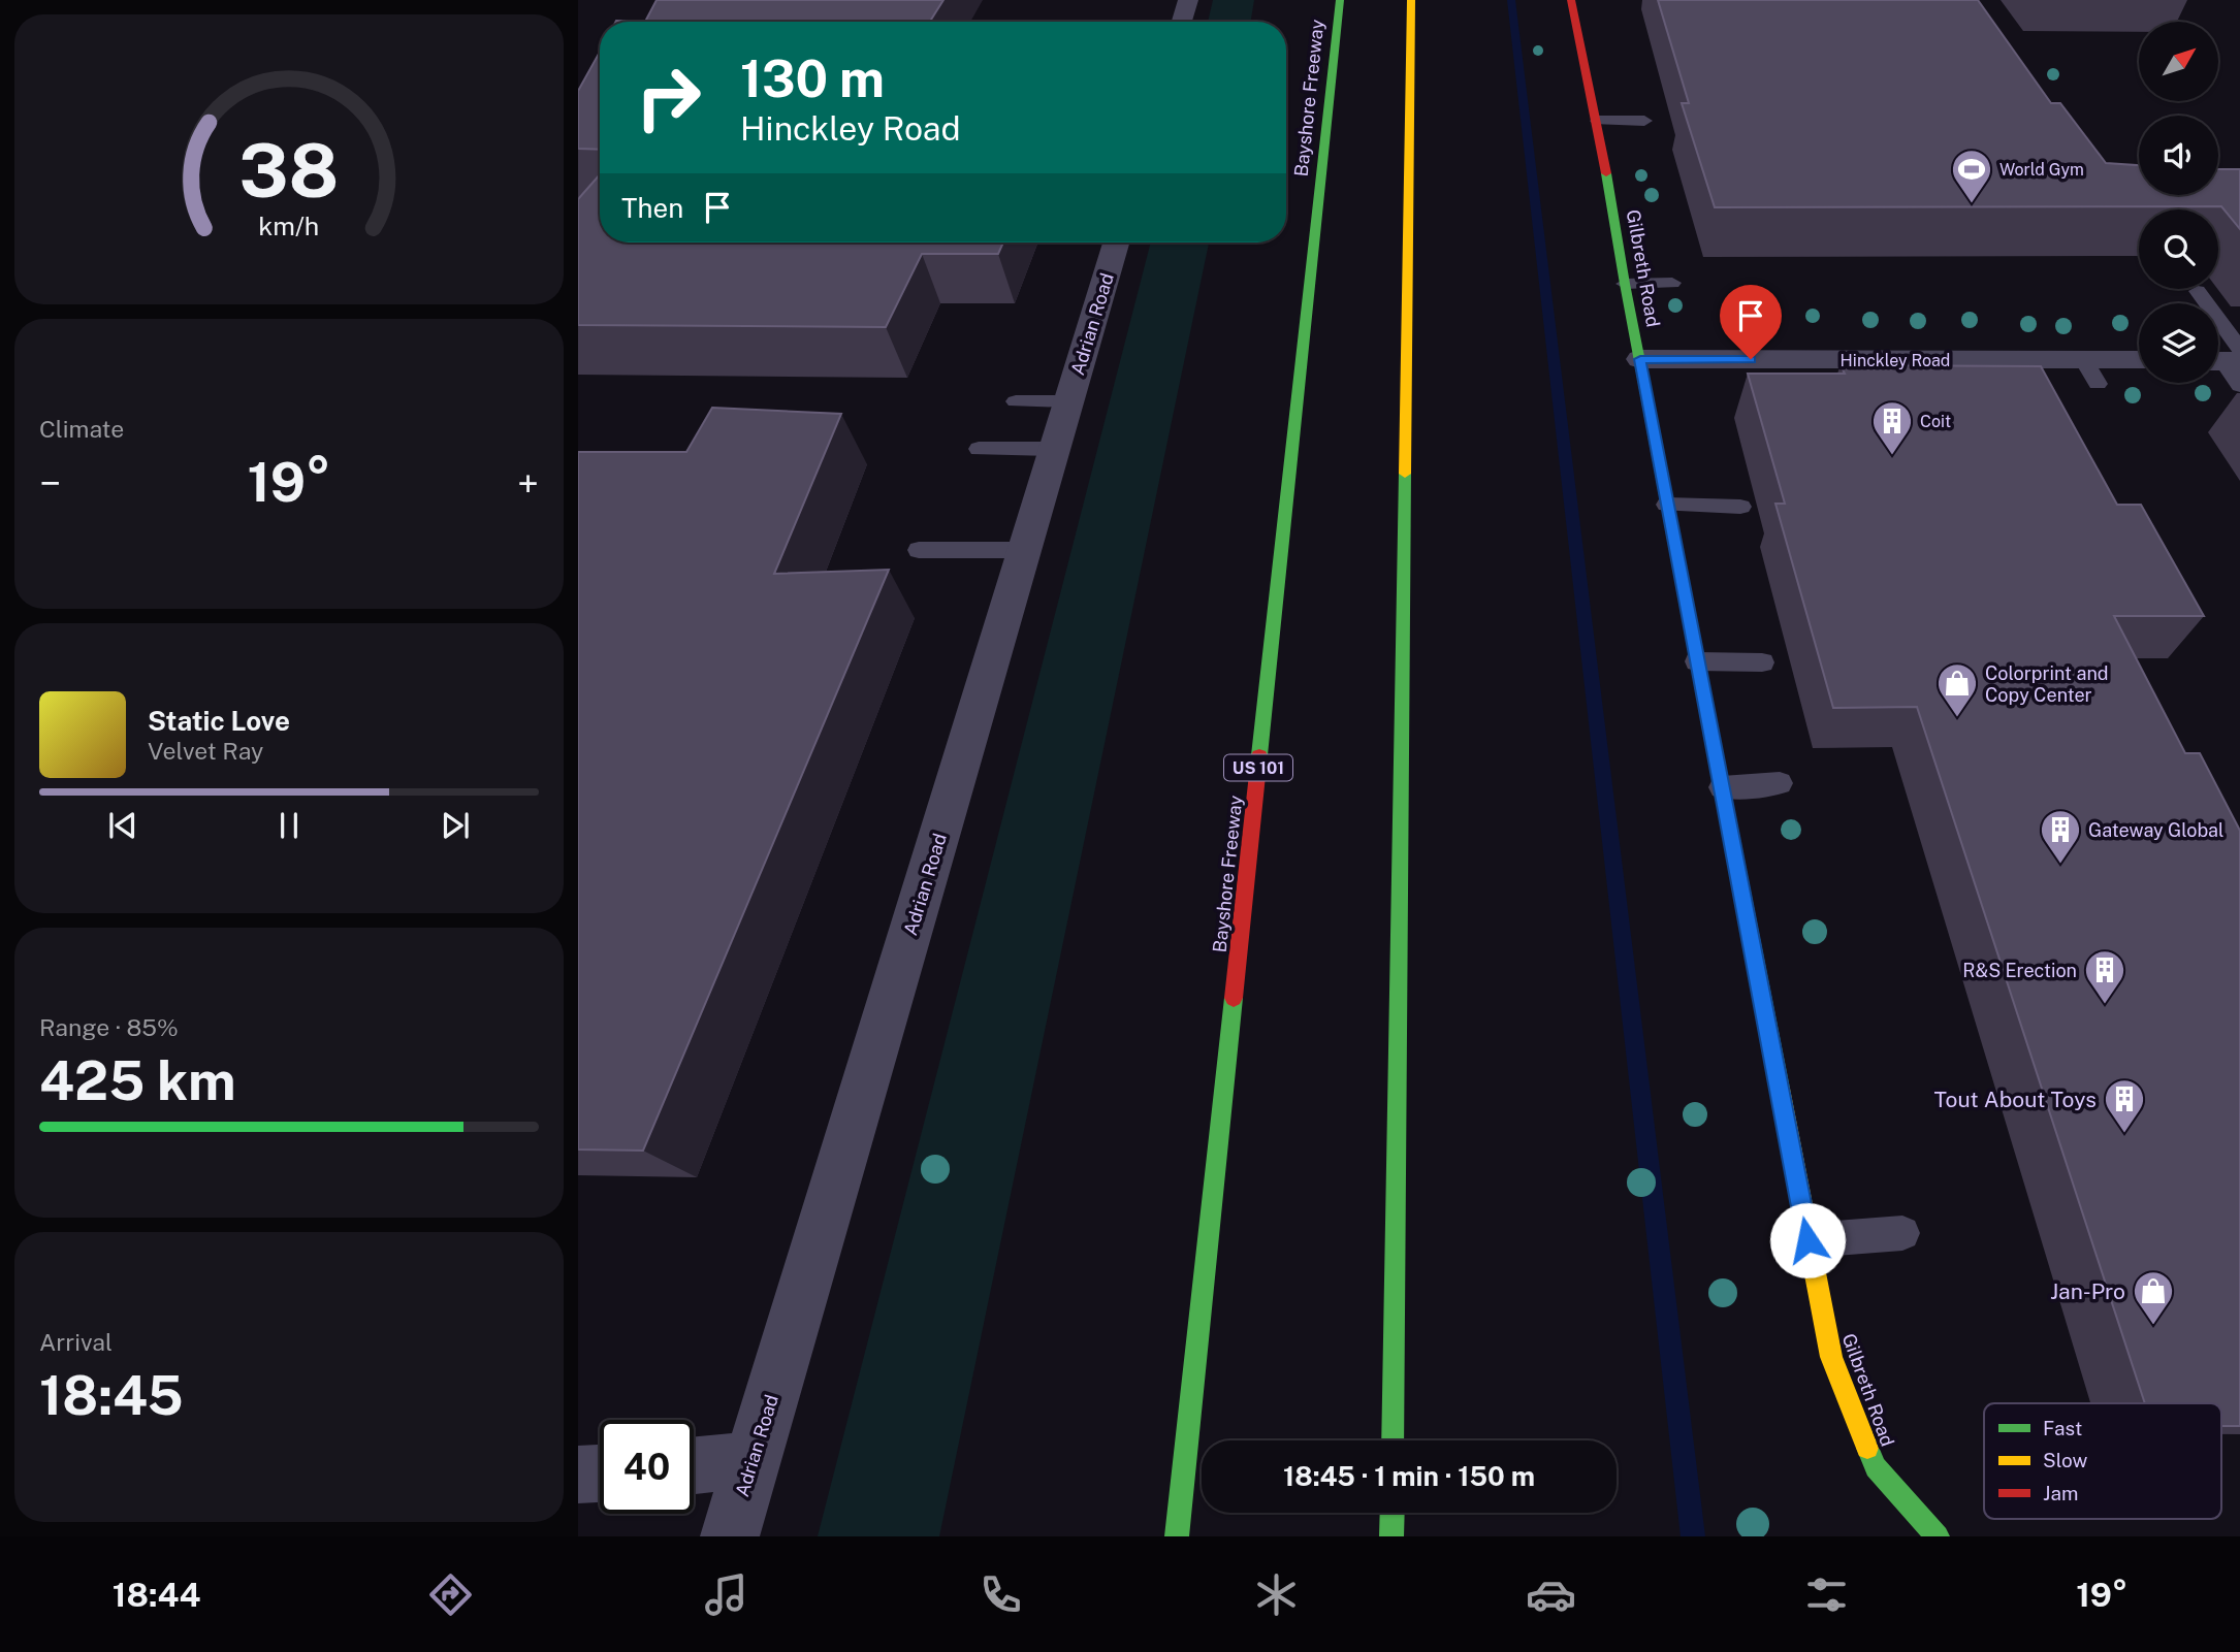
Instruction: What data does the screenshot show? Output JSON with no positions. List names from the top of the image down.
{
  "streets": {
    "main road": ["Bayshore Freeway", "Gilbreth Road", "US 101"],
    "street": ["Adrian Road", "Hinckley Road"]
  },
  "crossings": [
    ["Gilbreth Road", "Hinckley Road"]
  ],
  "places": {
    "sports": ["World Gym"],
    "building": [
      "Coit",
      "Gateway Global",
      "R&S Erection",
      "Tout About Toys"
    ],
    "shop": ["Colorprint and Copy Center", "Jan-Pro"]
  },
  "legend": ["Fast", "Slow", "Jam"],
  "north": "top right",
  "page": {
    "turn": ["130 m", "Hinckley Road"],
    "then": "Then",
    "tile": [
      "Climate",
      ["Range · 85%", "425 km"],
      ["Arrival", "18:45"]
    ],
    "heat": ["−", "19°", "+"],
    "song": ["Static Love", "Velvet Ray"],
    "limit": "40",
    "trip": "18:45 · 1 min · 150 m",
    "tabs": ["18:44", "19°"],
    "gauge": ["38", "km/h"]
  }
}
